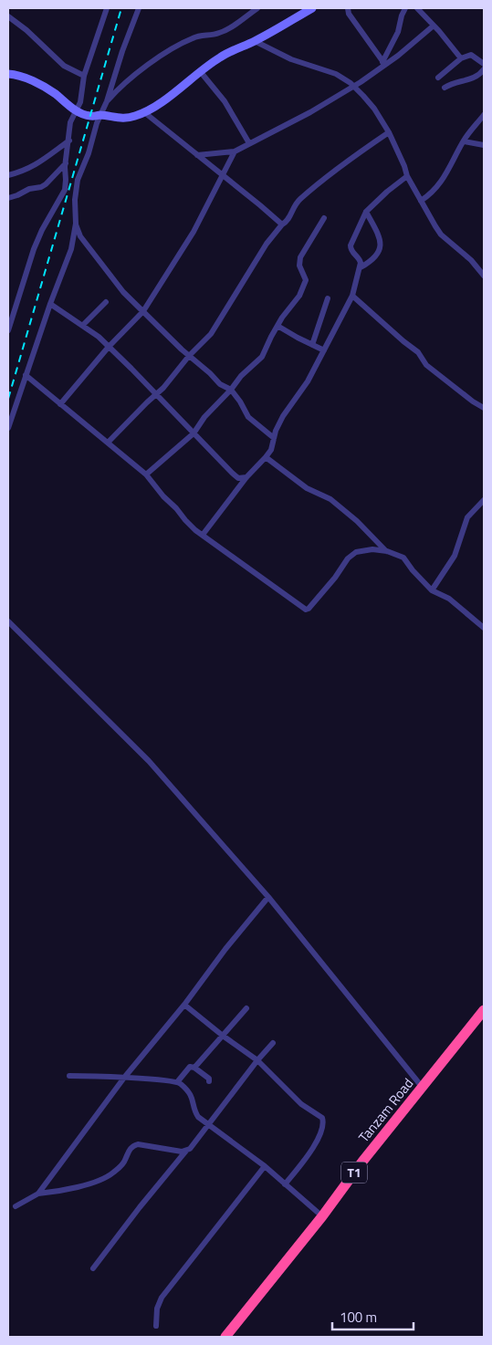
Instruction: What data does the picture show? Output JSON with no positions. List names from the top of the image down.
{
  "streets": {
    "highway": ["Tanzam Road", "T1"]
  },
  "scale_bar": "100 m"
}
